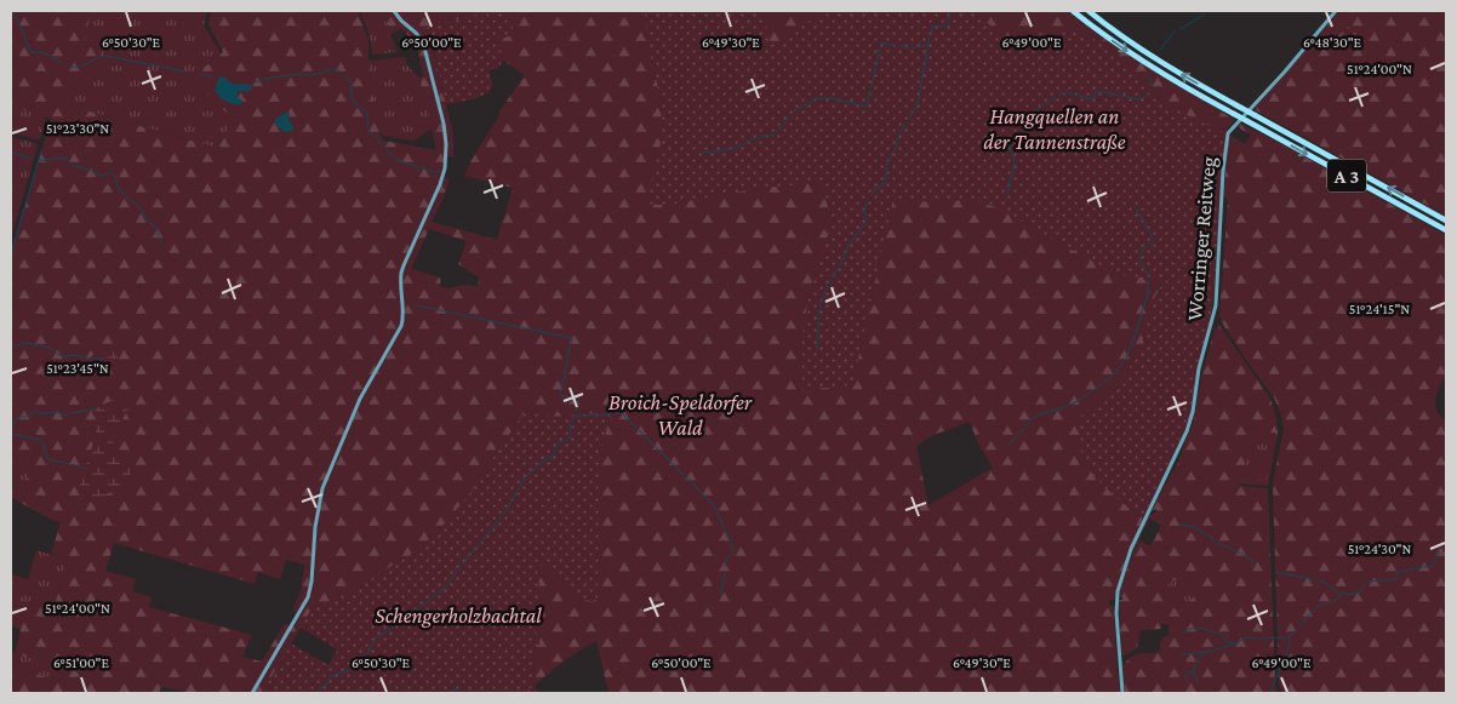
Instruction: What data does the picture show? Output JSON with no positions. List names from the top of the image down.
{
  "streets": {
    "highway": ["A 3"],
    "street": ["Worringer Reitweg"]
  },
  "parks": ["Hangquellen an der Tannenstraße", "Broich-Speldorfer Wald", "Schengerholzbachtal"],
  "coordinates": [
    "6°48'30\"E",
    "6°50'30\"E",
    "6°50'00\"E",
    "6°49'30\"E",
    "6°49'00\"E",
    "51°24'00\"N",
    "51°23'30\"N",
    "51°24'15\"N",
    "51°23'45\"N",
    "51°24'30\"N",
    "6°51'00\"E"
  ]
}
